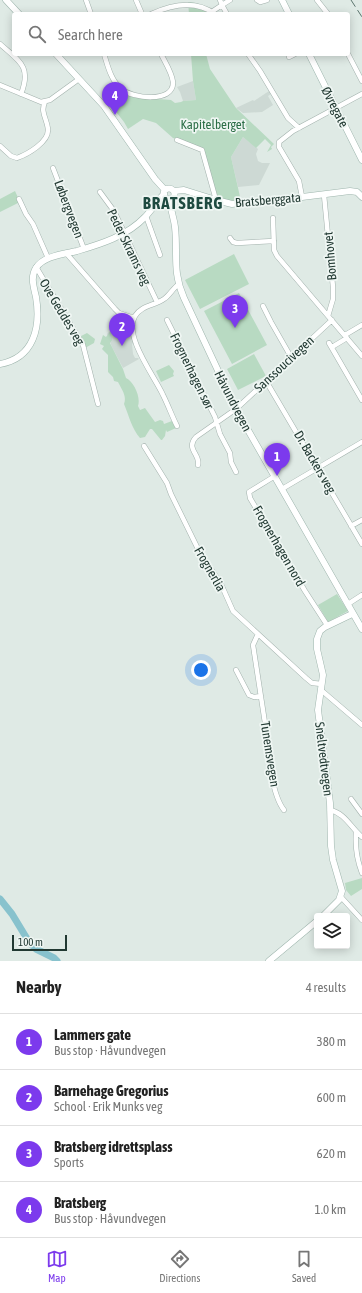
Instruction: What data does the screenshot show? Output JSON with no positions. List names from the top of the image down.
{
  "streets": {
    "main road": [
      "Øvregate",
      "Bratsberggata",
      "Løbergvegen",
      "Håvundvegen",
      "Sneltvedtvegen"
    ],
    "street": [
      "Peder Skrams veg",
      "Bomhovet",
      "Ove Geddes veg",
      "Sanssoucivegen",
      "Frognerhagen sør",
      "Dr. Backers veg",
      "Frognerhagen nord",
      "Frognerlia",
      "Tunemsvegen"
    ]
  },
  "crossings": [
    ["Bratsberggata", "Løbergvegen"],
    ["Bratsberggata", "Bomhovet"],
    ["Bratsberggata", "Håvundvegen"],
    ["Løbergvegen", "Peder Skrams veg"],
    ["Løbergvegen", "Ove Geddes veg"],
    ["Løbergvegen", "Håvundvegen"],
    ["Sanssoucivegen", "Frognerhagen sør"],
    ["Sanssoucivegen", "Håvundvegen"],
    ["Sanssoucivegen", "Dr. Backers veg"],
    ["Håvundvegen", "Frognerhagen nord"],
    ["Frognerhagen nord", "Sneltvedtvegen"],
    ["Frognerlia", "Tunemsvegen"],
    ["Frognerlia", "Sneltvedtvegen"]
  ],
  "districts": ["BRATSBERG"],
  "parks": ["Kapitelberget"],
  "scale_bar": "100 m",
  "page": {
    "search": "Search here",
    "pins": [
      "4",
      "3",
      "2",
      "1"
    ],
    "scale": "100 m",
    "heading": ["Nearby", "4 results"],
    "list": [
      {
        "mark": "1",
        "name": "Lammers gate",
        "note": "Bus stop · Håvundvegen",
        "value": "380 m"
      },
      {
        "mark": "2",
        "name": "Barnehage Gregorius",
        "note": "School · Erik Munks veg",
        "value": "600 m"
      },
      {
        "mark": "3",
        "name": "Bratsberg idrettsplass",
        "note": "Sports",
        "value": "620 m"
      },
      {
        "mark": "4",
        "name": "Bratsberg",
        "note": "Bus stop · Håvundvegen",
        "value": "1.0 km"
      }
    ],
    "nav": ["Map", "Directions", "Saved"]
  }
}
